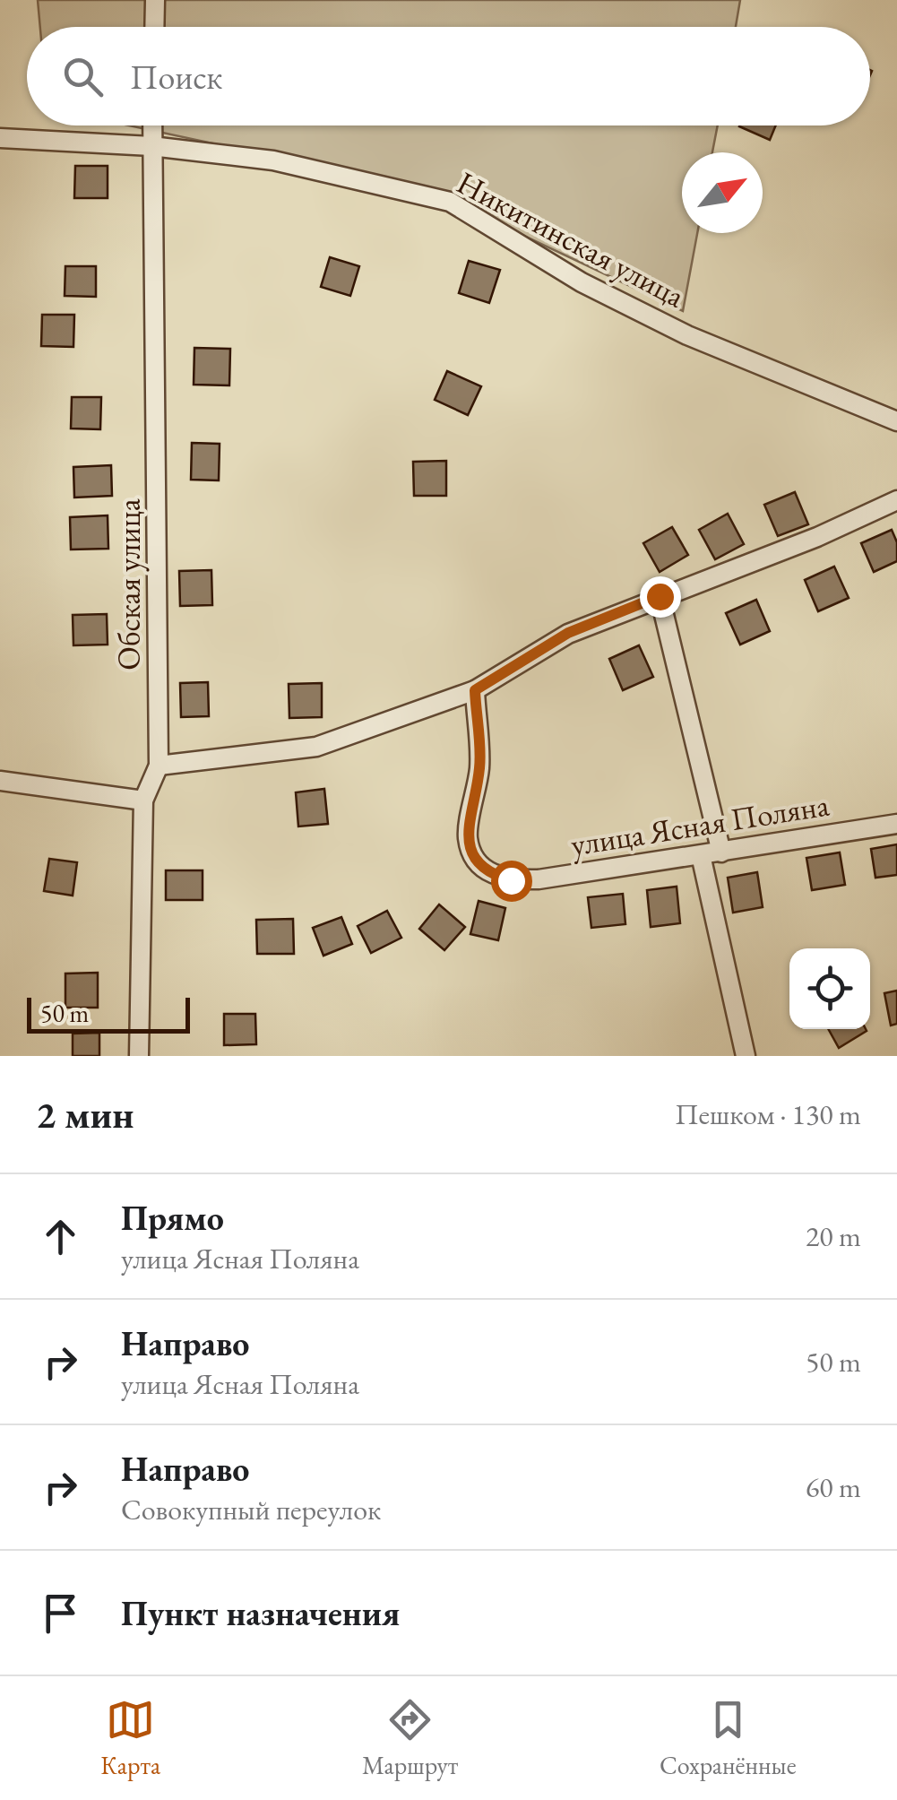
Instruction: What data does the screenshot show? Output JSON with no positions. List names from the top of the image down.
{
  "streets": {
    "street": ["Никитинская улица", "Обская улица", "улица Ясная Поляна"]
  },
  "crossings": [
    ["Никитинская улица", "Обская улица"]
  ],
  "scale_bar": "50 m",
  "north": "top right",
  "page": {
    "search": "Поиск",
    "scale": "50 m",
    "heading": ["2 мин", "Пешком · 130 m"],
    "list": [
      ["Прямо", "улица Ясная Поляна", "20 m"],
      ["Направо", "улица Ясная Поляна", "50 m"],
      ["Направо", "Совокупный переулок", "60 m"],
      "Пункт назначения"
    ],
    "nav": ["Карта", "Маршрут", "Сохранённые"]
  }
}
